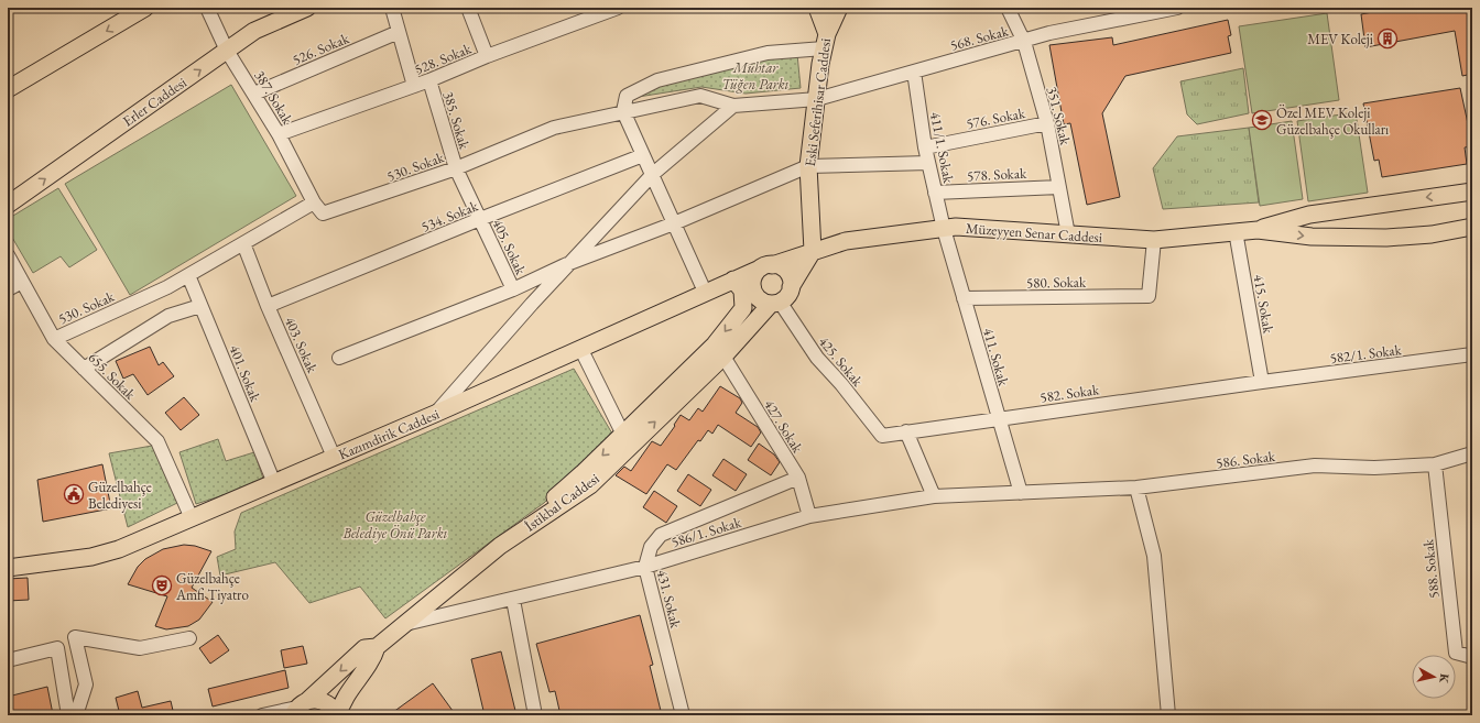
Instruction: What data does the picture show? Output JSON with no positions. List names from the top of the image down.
{
  "streets": {
    "main road": [
      "Erler Caddesi",
      "Eski Seferihisar Caddesi",
      "Müzeyyen Senar Caddesi",
      "Kazımdirik Caddesi",
      "İstikbal Caddesi"
    ],
    "street": [
      "568. Sokak",
      "526. Sokak",
      "528. Sokak",
      "387. Sokak",
      "351. Sokak",
      "576. Sokak",
      "385. Sokak",
      "411/1. Sokak",
      "530. Sokak",
      "578. Sokak",
      "534. Sokak",
      "405. Sokak",
      "580. Sokak",
      "415. Sokak",
      "403. Sokak",
      "582/1. Sokak",
      "411. Sokak",
      "425. Sokak",
      "401. Sokak",
      "655. Sokak",
      "582. Sokak",
      "427. Sokak",
      "586. Sokak",
      "586/1. Sokak",
      "588. Sokak",
      "431. Sokak"
    ]
  },
  "crossings": [
    ["568. Sokak", "Eski Seferihisar Caddesi"],
    ["568. Sokak", "351. Sokak"],
    ["568. Sokak", "411/1. Sokak"],
    ["568. Sokak", "530. Sokak"],
    ["526. Sokak", "387. Sokak"],
    ["528. Sokak", "387. Sokak"],
    ["528. Sokak", "385. Sokak"],
    ["387. Sokak", "Erler Caddesi"],
    ["387. Sokak", "530. Sokak"],
    ["Eski Seferihisar Caddesi", "530. Sokak"],
    ["Eski Seferihisar Caddesi", "Müzeyyen Senar Caddesi"],
    ["351. Sokak", "576. Sokak"],
    ["351. Sokak", "578. Sokak"],
    ["351. Sokak", "Müzeyyen Senar Caddesi"],
    ["576. Sokak", "411/1. Sokak"],
    ["385. Sokak", "530. Sokak"],
    ["385. Sokak", "405. Sokak"],
    ["411/1. Sokak", "578. Sokak"],
    ["411/1. Sokak", "Müzeyyen Senar Caddesi"],
    ["411/1. Sokak", "411. Sokak"],
    ["530. Sokak", "405. Sokak"],
    ["530. Sokak", "403. Sokak"],
    ["530. Sokak", "401. Sokak"],
    ["530. Sokak", "655. Sokak"],
    ["534. Sokak", "405. Sokak"],
    ["534. Sokak", "403. Sokak"],
    ["Müzeyyen Senar Caddesi", "580. Sokak"],
    ["Müzeyyen Senar Caddesi", "415. Sokak"],
    ["Müzeyyen Senar Caddesi", "411. Sokak"],
    ["Müzeyyen Senar Caddesi", "425. Sokak"],
    ["Müzeyyen Senar Caddesi", "Kazımdirik Caddesi"],
    ["Müzeyyen Senar Caddesi", "İstikbal Caddesi"],
    ["580. Sokak", "411. Sokak"],
    ["415. Sokak", "582/1. Sokak"],
    ["415. Sokak", "582. Sokak"],
    ["403. Sokak", "Kazımdirik Caddesi"],
    ["582/1. Sokak", "582. Sokak"],
    ["411. Sokak", "582. Sokak"],
    ["411. Sokak", "586. Sokak"],
    ["411. Sokak", "586/1. Sokak"],
    ["425. Sokak", "582. Sokak"],
    ["425. Sokak", "Kazımdirik Caddesi"],
    ["425. Sokak", "İstikbal Caddesi"],
    ["401. Sokak", "Kazımdirik Caddesi"],
    ["655. Sokak", "Kazımdirik Caddesi"],
    ["427. Sokak", "İstikbal Caddesi"],
    ["427. Sokak", "586/1. Sokak"],
    ["427. Sokak", "431. Sokak"],
    ["Kazımdirik Caddesi", "İstikbal Caddesi"],
    ["586. Sokak", "586/1. Sokak"],
    ["586. Sokak", "588. Sokak"],
    ["İstikbal Caddesi", "586/1. Sokak"],
    ["586/1. Sokak", "431. Sokak"]
  ],
  "parks": ["Muhtar Tüğen Parkı", "Güzelbahçe Belediye Önü Parkı"],
  "places": {
    "building": ["MEV Koleji"],
    "school or university": ["Özel MEV Koleji Güzelbahçe Okulları"],
    "public building": ["Güzelbahçe Belediyesi"],
    "theatre": ["Güzelbahçe Amfi Tiyatro"]
  },
  "north": "right"
}
